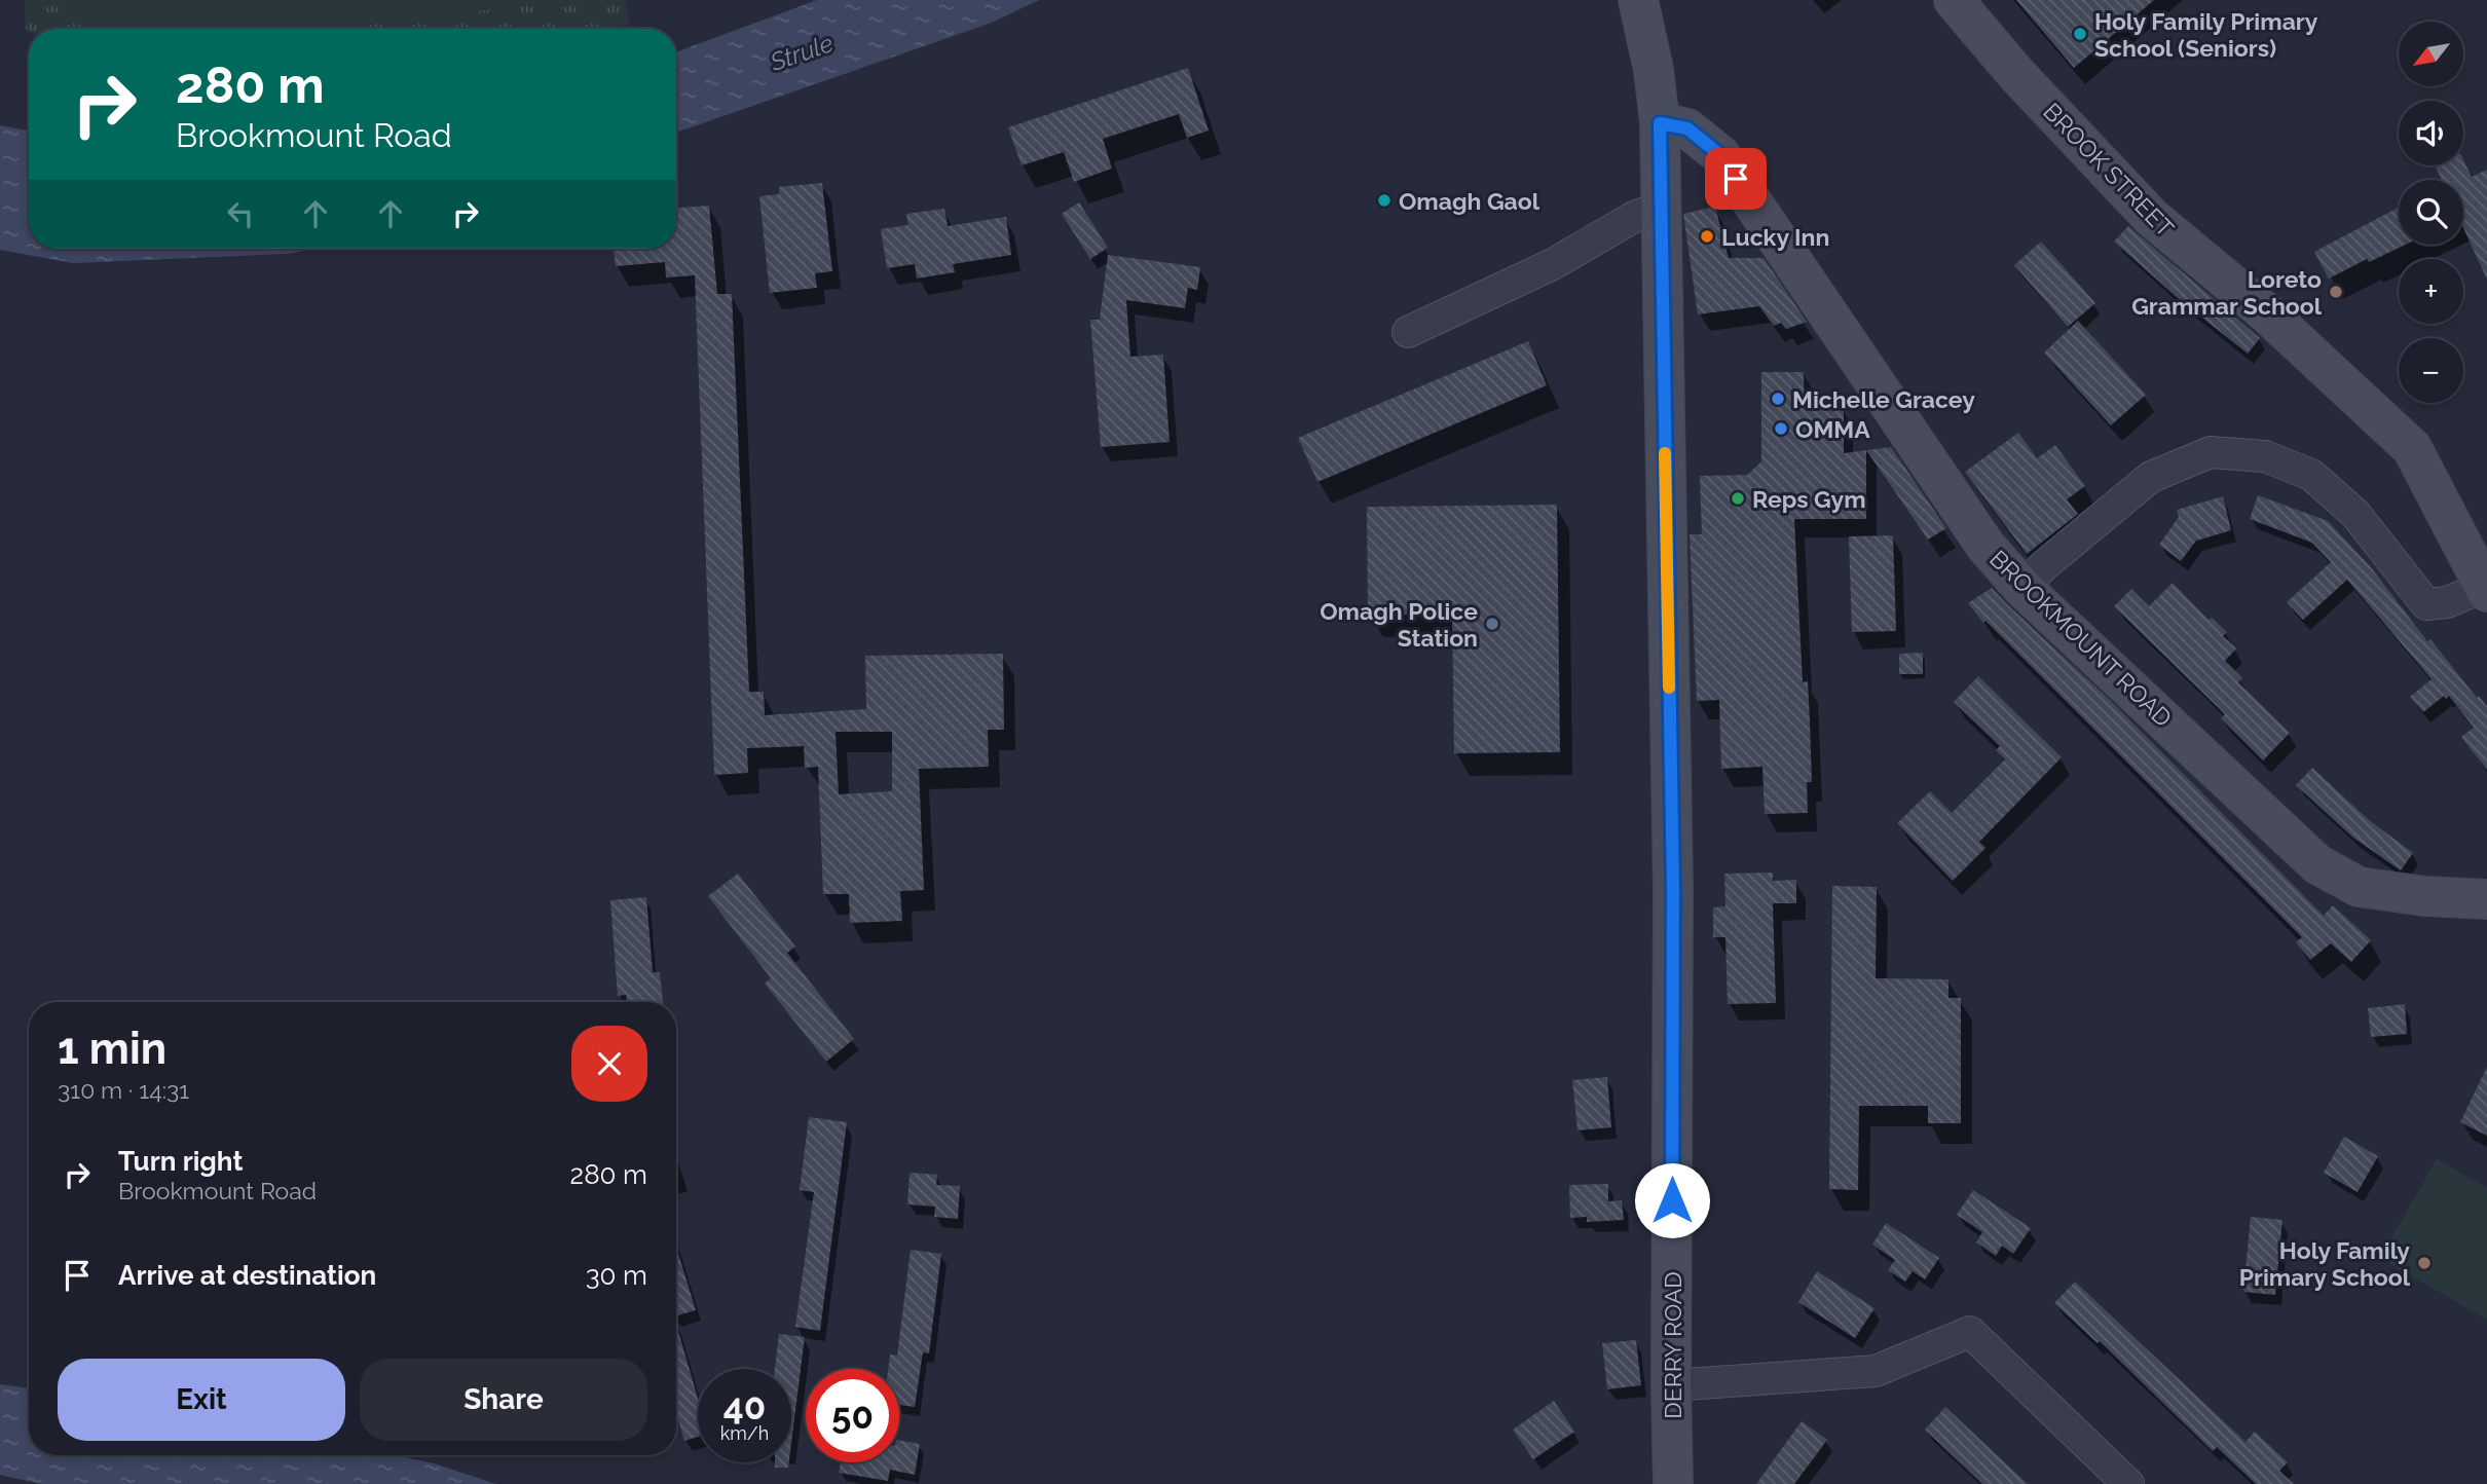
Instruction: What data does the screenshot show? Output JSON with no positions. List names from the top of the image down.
{
  "streets": {
    "street": ["BROOK STREET", "BROOKMOUNT ROAD", "DERRY ROAD"]
  },
  "crossings": [
    ["BROOKMOUNT ROAD", "DERRY ROAD"]
  ],
  "water": ["Strule"],
  "places": [
    "Holy Family Primary School (Seniors)",
    "Omagh Gaol",
    "Lucky Inn",
    "Loreto Grammar School",
    "Michelle Gracey",
    "OMMA",
    "Reps Gym",
    "Omagh Police Station",
    "Holy Family Primary School"
  ],
  "north": "bottom left",
  "page": {
    "map_buttons": ["+", "−"],
    "turn": ["280 m", "Brookmount Road"],
    "heading": ["1 min", "310 m · 14:31"],
    "list": [
      {
        "name": "Turn right",
        "note": "Brookmount Road",
        "value": "280 m"
      },
      {
        "name": "Arrive at destination",
        "value": "30 m"
      }
    ],
    "buttons": ["Exit", "Share"],
    "speed": "40 km/h",
    "limit": "50"
  }
}
